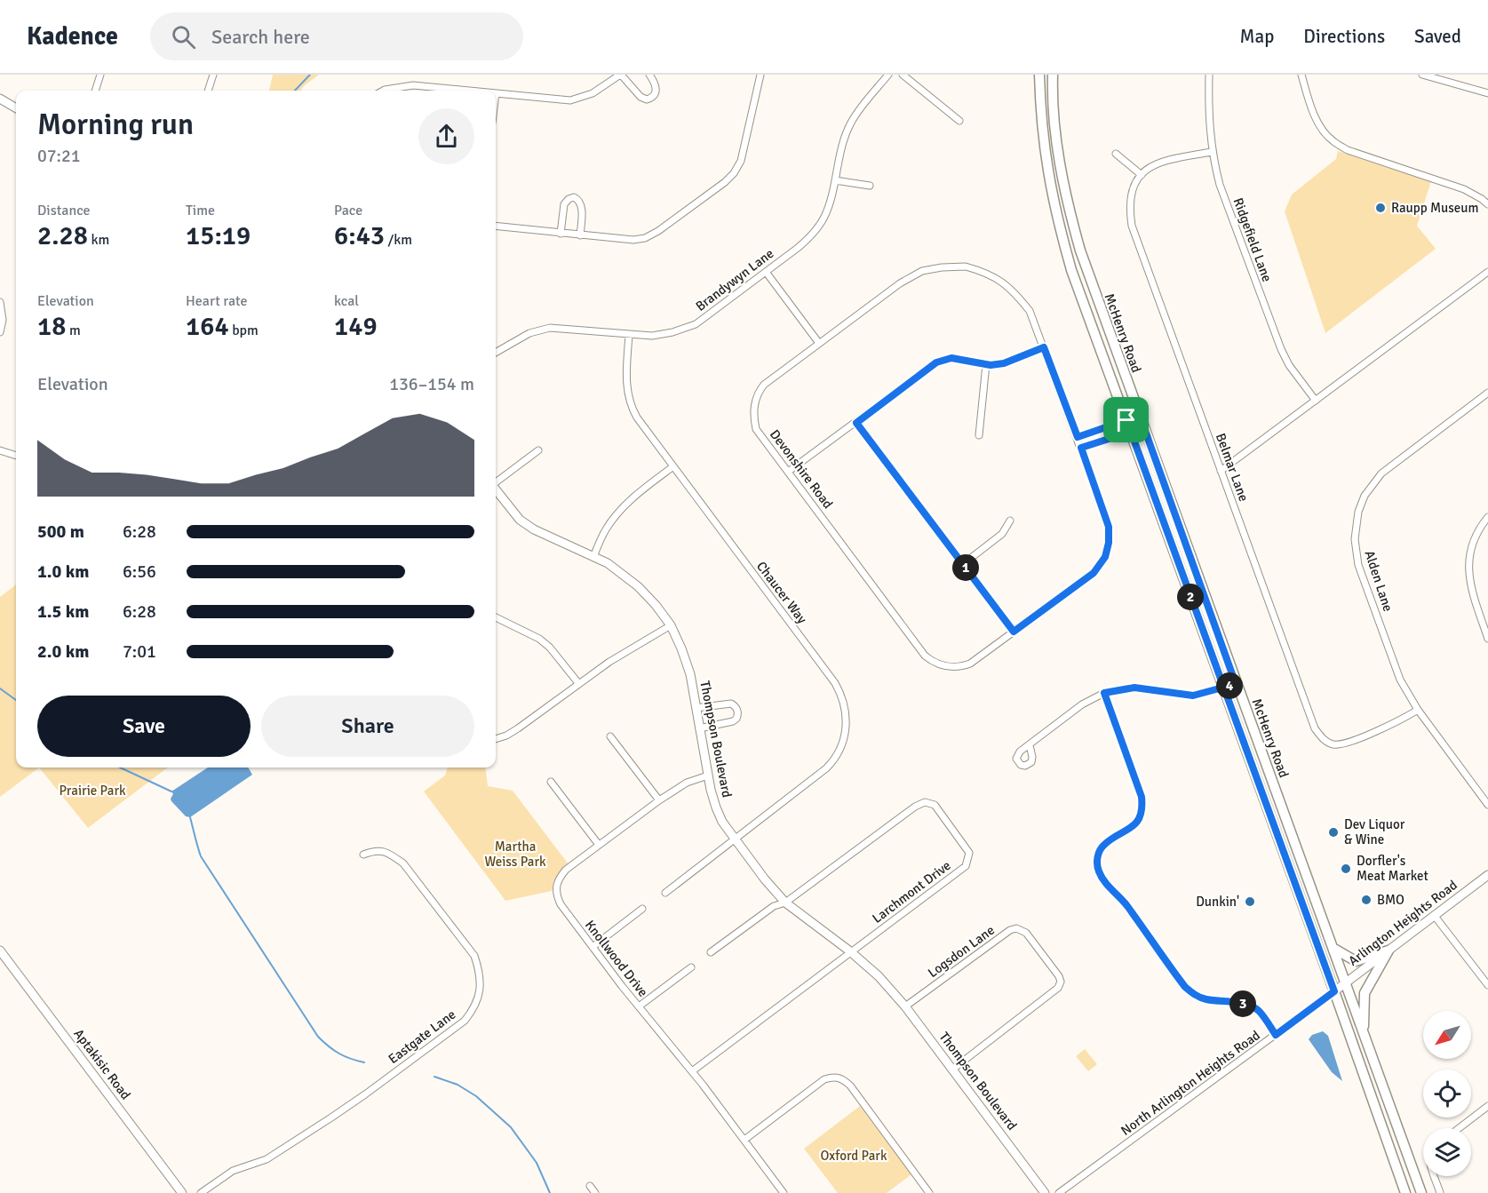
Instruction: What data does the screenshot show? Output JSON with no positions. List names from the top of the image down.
{
  "streets": {
    "main road": ["McHenry Road"],
    "street": [
      "Ridgefield Lane",
      "Brandywyn Lane",
      "Belmar Lane",
      "Devonshire Road",
      "Alden Lane",
      "Chaucer Way",
      "Thompson Boulevard",
      "Larchmont Drive",
      "Arlington Heights Road",
      "Logsdon Lane",
      "Knollwood Drive",
      "Eastgate Lane",
      "Aptakisic Road",
      "North Arlington Heights Road"
    ]
  },
  "crossings": [
    ["Brandywyn Lane", "Chaucer Way"],
    ["McHenry Road", "Arlington Heights Road"],
    ["McHenry Road", "North Arlington Heights Road"],
    ["Belmar Lane", "Alden Lane"],
    ["Chaucer Way", "Thompson Boulevard"],
    ["Thompson Boulevard", "Larchmont Drive"],
    ["Thompson Boulevard", "Logsdon Lane"],
    ["Thompson Boulevard", "Knollwood Drive"],
    ["Larchmont Drive", "Knollwood Drive"],
    ["Arlington Heights Road", "North Arlington Heights Road"]
  ],
  "parks": ["Prairie Park", "Martha Weiss Park", "Oxford Park"],
  "places": [
    "Raupp Museum",
    "Dev Liquor & Wine",
    "Dorfler's Meat Market",
    "BMO",
    "Dunkin'"
  ],
  "north": "bottom left",
  "page": {
    "header": "Kadence",
    "search": "Search here",
    "nav": ["Map", "Directions", "Saved"],
    "heading": ["Morning run", "07:21"],
    "stats": [
      ["Distance", "2.28 km"],
      ["Time", "15:19"],
      ["Pace", "6:43 /km"],
      ["Elevation", "18 m"],
      ["Heart rate", "164 bpm"],
      ["kcal", "149"]
    ],
    "chart": ["Elevation", "136–154 m"],
    "list": [
      {
        "name": "500 m",
        "note": "6:28"
      },
      {
        "name": "1.0 km",
        "note": "6:56"
      },
      {
        "name": "1.5 km",
        "note": "6:28"
      },
      {
        "name": "2.0 km",
        "note": "7:01"
      }
    ],
    "pins": [
      "1",
      "2",
      "4",
      "3"
    ],
    "buttons": ["Save", "Share"]
  }
}
